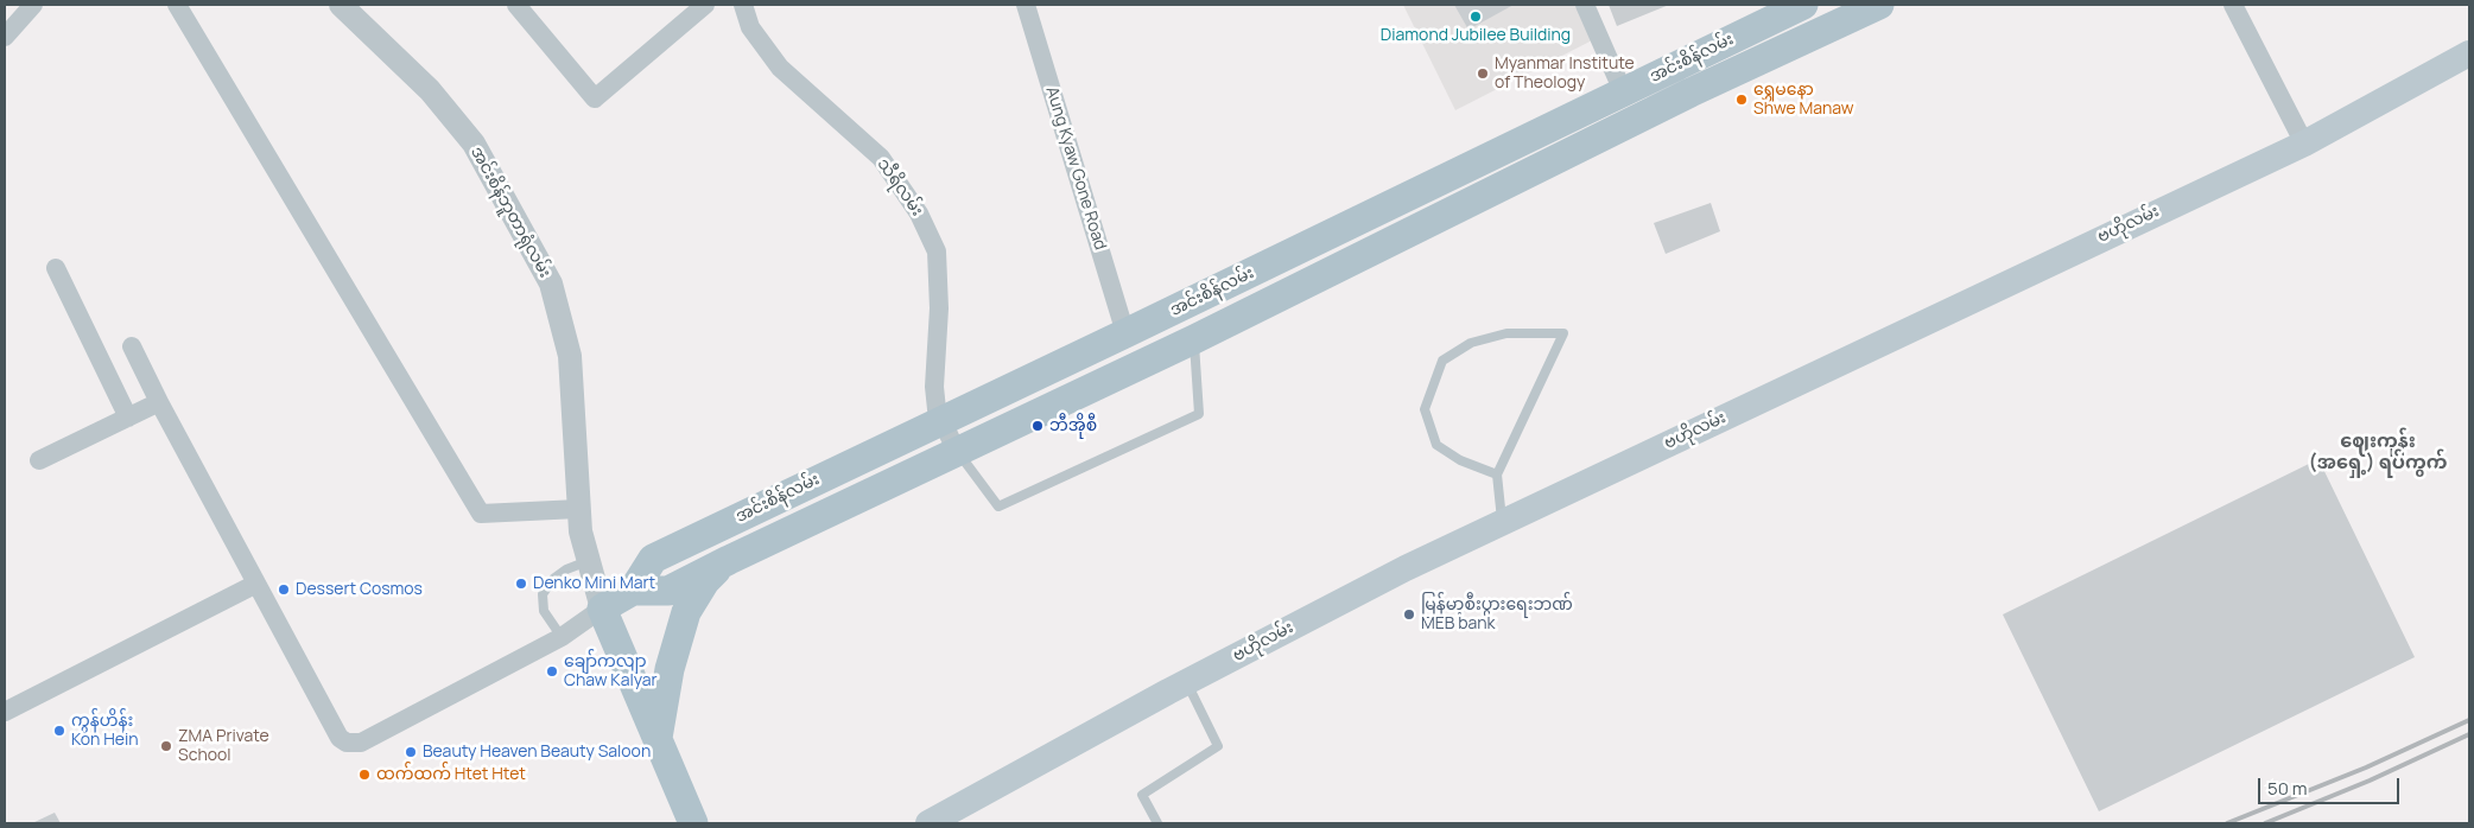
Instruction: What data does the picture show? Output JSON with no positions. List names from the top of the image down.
{
  "streets": {
    "main road": ["အင်းစိန်လမ်း", "ဗဟိုလမ်း"],
    "street": ["Aung Kyaw Gone Road", "သီရိလမ်း", "အင်းစိန်ဘူတာရုံလမ်း"]
  },
  "crossings": [
    ["အင်းစိန်လမ်း", "Aung Kyaw Gone Road"],
    ["အင်းစိန်လမ်း", "သီရိလမ်း"],
    ["အင်းစိန်လမ်း", "အင်းစိန်ဘူတာရုံလမ်း"]
  ],
  "districts": ["ဈေးကုန်း (အရှေ့) ရပ်ကွက်"],
  "places": [
    "Diamond Jubilee Building",
    "Myanmar Institute of Theology",
    "ရွှေမနော Shwe Manaw",
    "ဘီအိုစီ",
    "Denko Mini Mart",
    "Dessert Cosmos",
    "မြန်မာ့စီးပွားရေးဘဏ် MEB bank",
    "ချော်ကလျာ Chaw Kalyar",
    "ကွန်ဟိန်း Kon Hein",
    "ZMA Private School",
    "Beauty Heaven Beauty Saloon",
    "ထက်ထက် Htet Htet"
  ],
  "scale_bar": "50 m"
}
